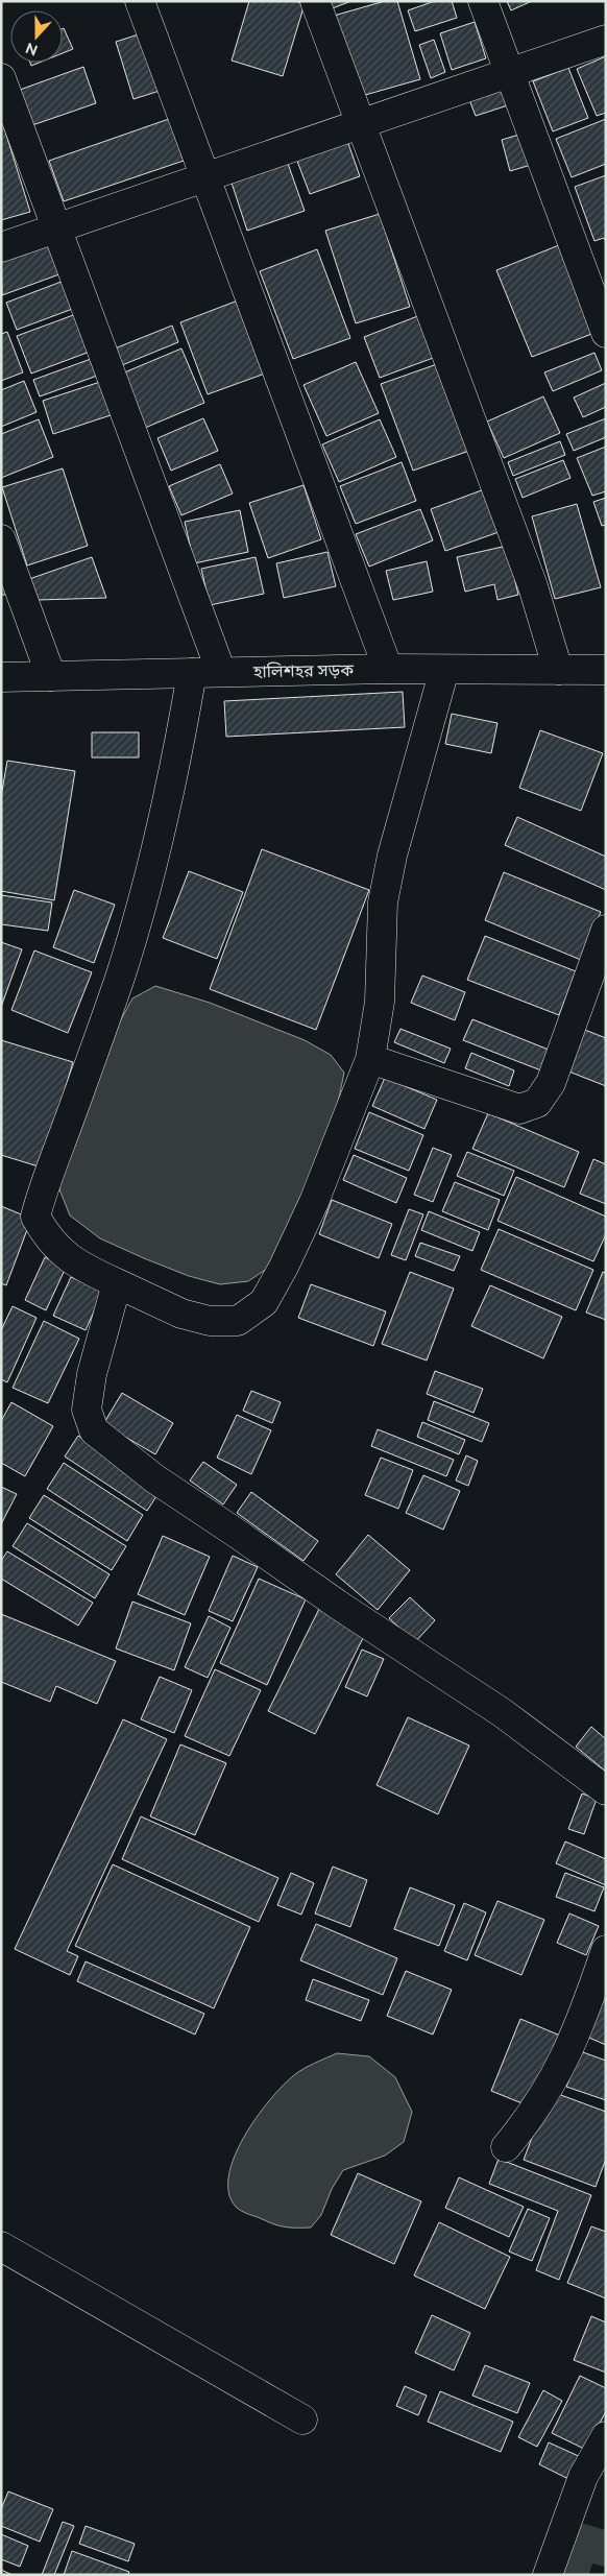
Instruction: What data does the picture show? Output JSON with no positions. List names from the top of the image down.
{
  "streets": {
    "street": ["হালিশহর সড়ক"]
  },
  "north": "bottom"
}
